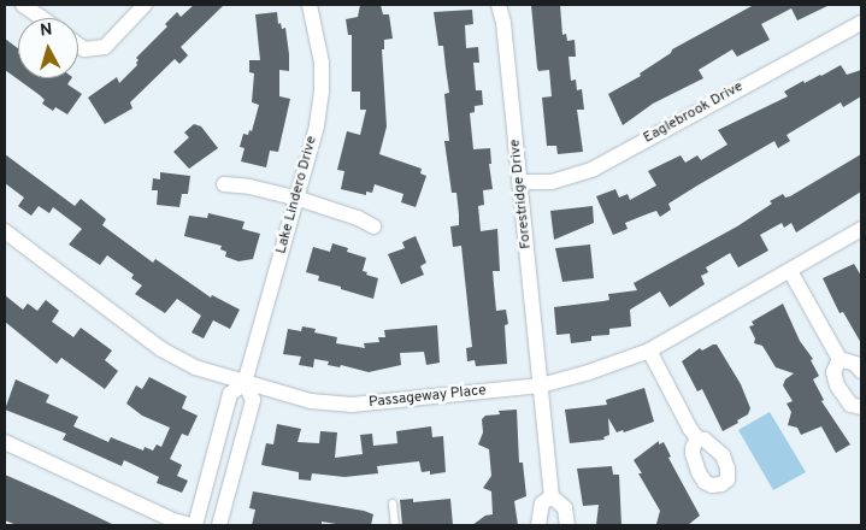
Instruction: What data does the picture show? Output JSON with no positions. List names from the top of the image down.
{
  "streets": {
    "street": [
      "Eaglebrook Drive",
      "Forestridge Drive",
      "Lake Lindero Drive",
      "Passageway Place"
    ]
  },
  "crossings": [
    ["Eaglebrook Drive", "Forestridge Drive"],
    ["Forestridge Drive", "Passageway Place"],
    ["Lake Lindero Drive", "Passageway Place"]
  ],
  "north": "top"
}
